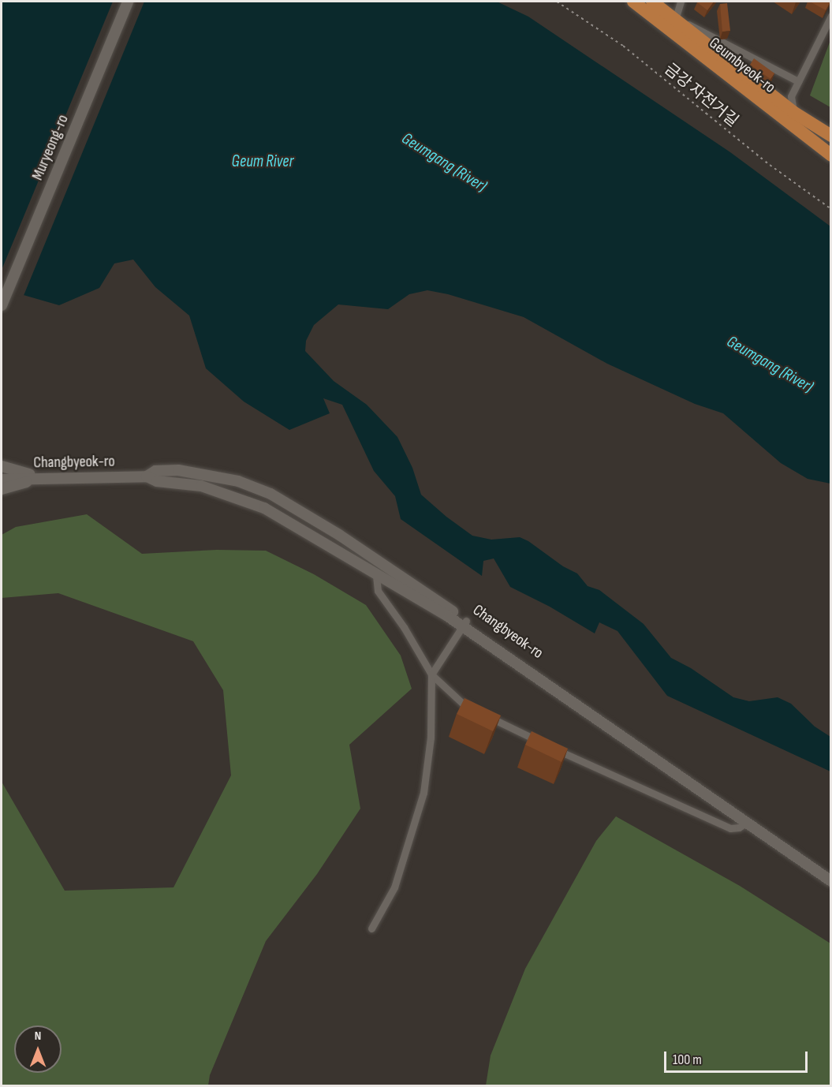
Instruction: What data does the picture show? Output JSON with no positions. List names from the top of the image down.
{
  "streets": {
    "highway": ["Geumbyeok-ro"],
    "main road": ["Muryeong-ro", "Changbyeok-ro"],
    "path": ["금강 자전거길"]
  },
  "water": ["Geum River", "Geumgang (River)"],
  "scale_bar": "100 m",
  "north": "top"
}
